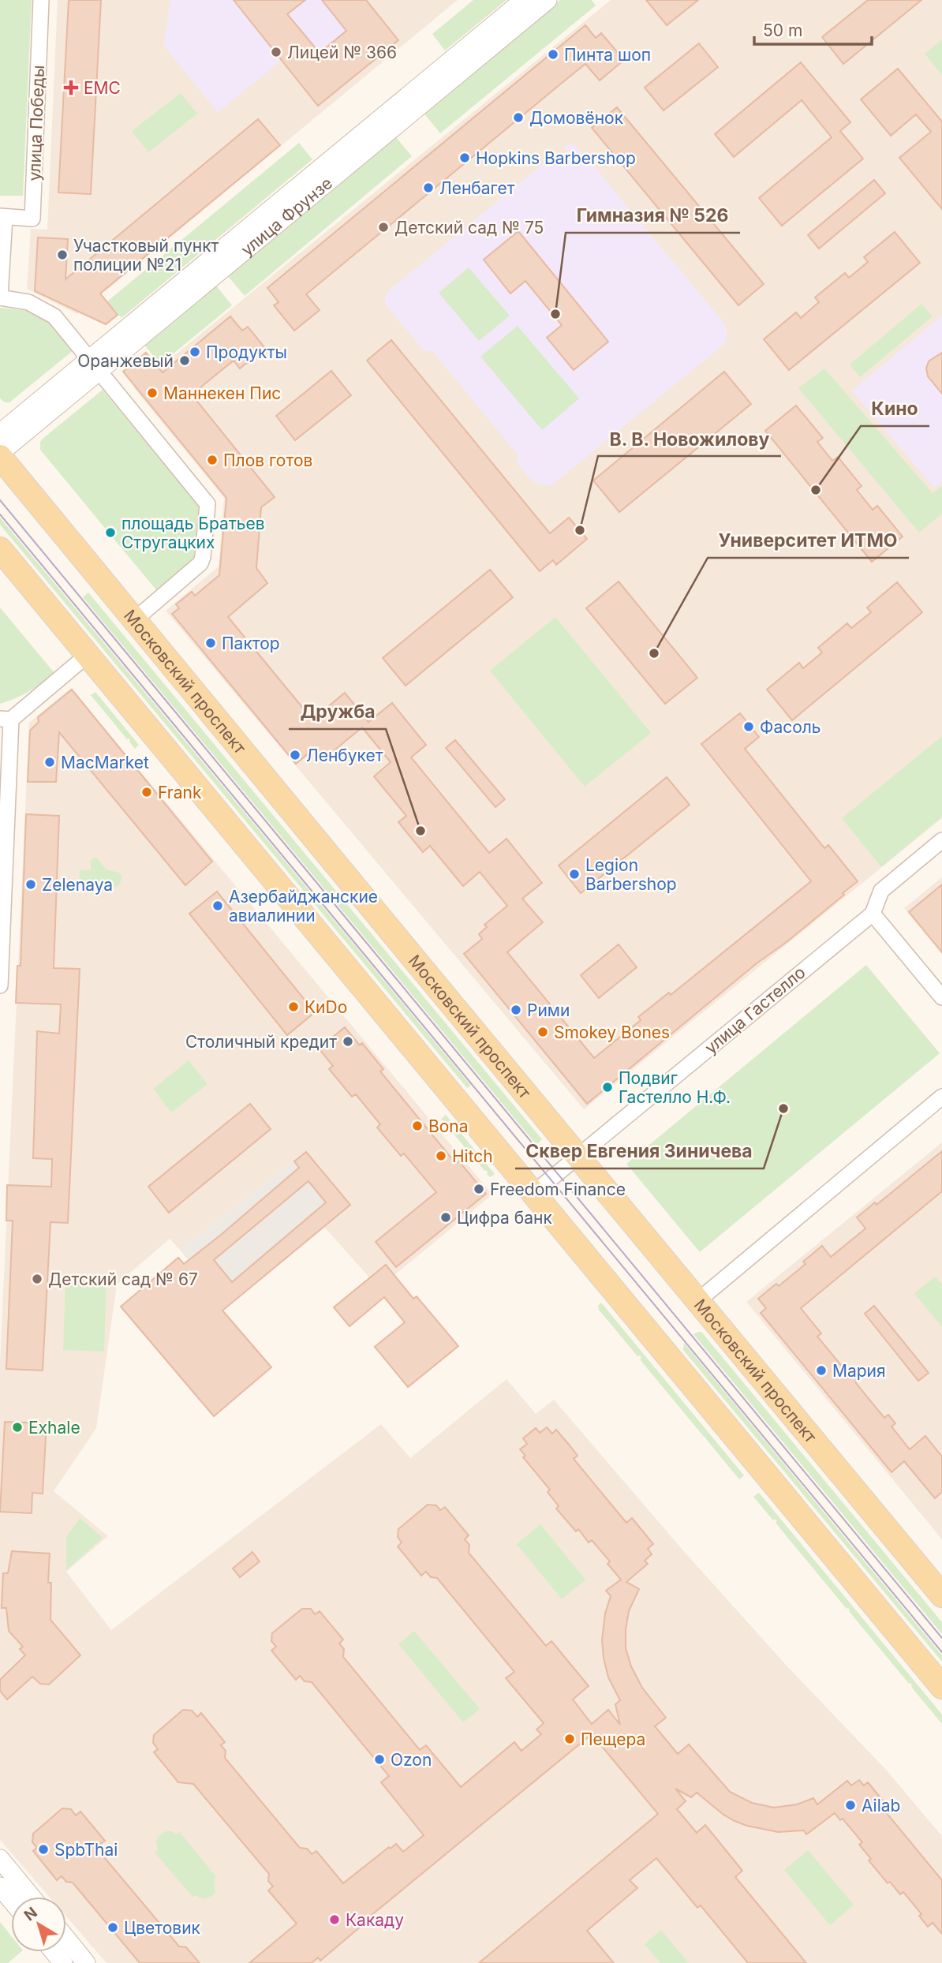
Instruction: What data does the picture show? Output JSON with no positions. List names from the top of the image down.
{
  "streets": {
    "main road": ["Московский проспект"],
    "street": ["улица Победы", "улица Фрунзе", "улица Гастелло"]
  },
  "crossings": [
    ["улица Фрунзе", "Московский проспект"],
    ["Московский проспект", "улица Гастелло"]
  ],
  "places": {
    "other": [
      "Лицей № 366",
      "Пинта шоп",
      "Домовёнок",
      "Hopkins Barbershop",
      "Ленбагет",
      "Детский сад № 75",
      "Участковый пункт полиции №21",
      "Гимназия № 526",
      "Продукты",
      "Оранжевый",
      "Маннекен Пис",
      "Плов готов",
      "Кино",
      "В. В. Новожилову",
      "площадь Братьев Стругацких",
      "Пактор",
      "Университет ИТМО",
      "Фасоль",
      "Ленбукет",
      "MacMarket",
      "Frank",
      "Дружба",
      "Legion Barbershop",
      "Zelenaya",
      "Азербайджанские авиалинии",
      "КиDo",
      "Рими",
      "Smokey Bones",
      "Столичный кредит",
      "Подвиг Гастелло Н.Ф.",
      "Сквер Евгения Зиничева",
      "Bona",
      "Hitch",
      "Freedom Finance",
      "Цифра банк",
      "Детский сад № 67",
      "Мария",
      "Exhale",
      "Пещера",
      "Ozon",
      "Ailab",
      "SpbThai",
      "Какаду",
      "Цветовик"
    ],
    "health": ["ЕМС"]
  },
  "scale_bar": "50 m",
  "north": "top left"
}
